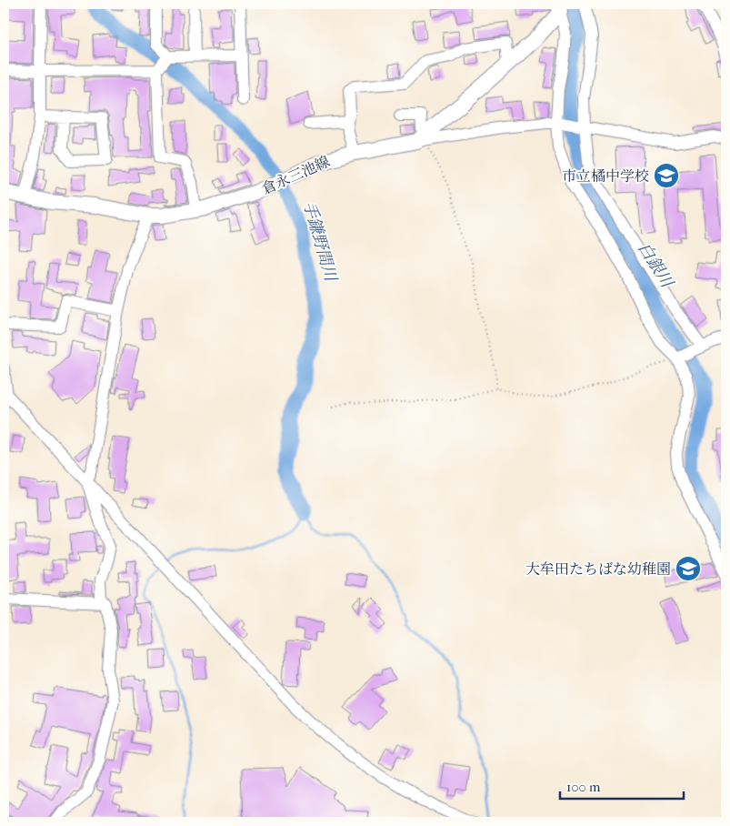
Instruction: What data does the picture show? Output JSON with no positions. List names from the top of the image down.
{
  "streets": {
    "main road": ["倉永三池線"]
  },
  "water": ["手鎌野間川", "白銀川"],
  "places": {
    "school or university": ["市立橘中学校", "大牟田たちばな幼稚園"]
  },
  "scale_bar": "100 m"
}
